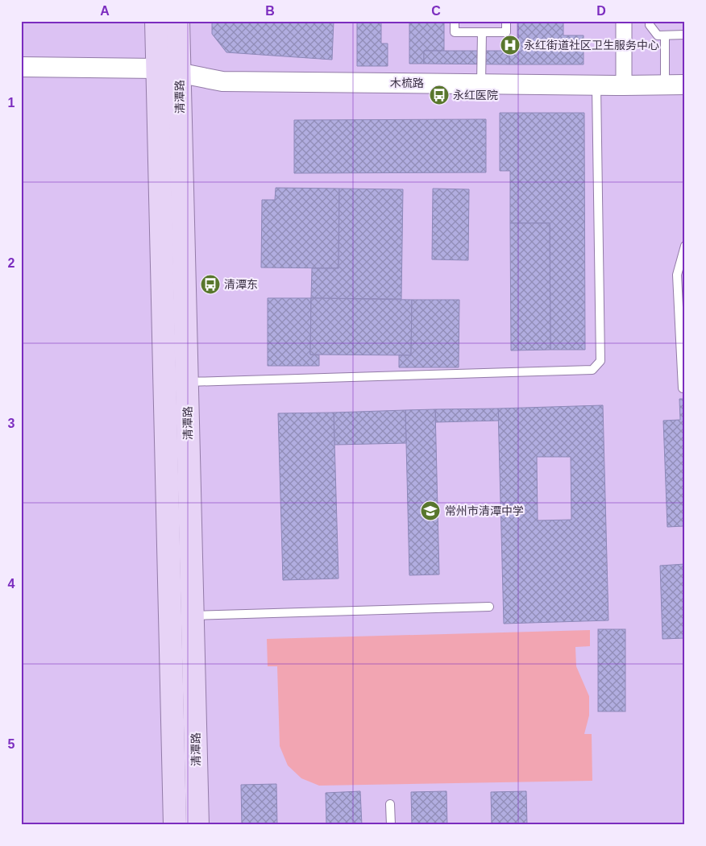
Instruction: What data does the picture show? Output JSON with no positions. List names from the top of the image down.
{
  "streets": {
    "main road": ["清潭路"],
    "street": ["木梳路"]
  },
  "crossings": [
    ["木梳路", "清潭路"]
  ],
  "places": {
    "hospital": ["永红街道社区卫生服务中心"],
    "bus stop": ["永红医院", "清潭东"],
    "school or university": ["常州市清潭中学"]
  },
  "grid": {
    "columns": [
      "A",
      "B",
      "C",
      "D"
    ],
    "rows": [
      "1",
      "2",
      "3",
      "4",
      "5"
    ]
  }
}
